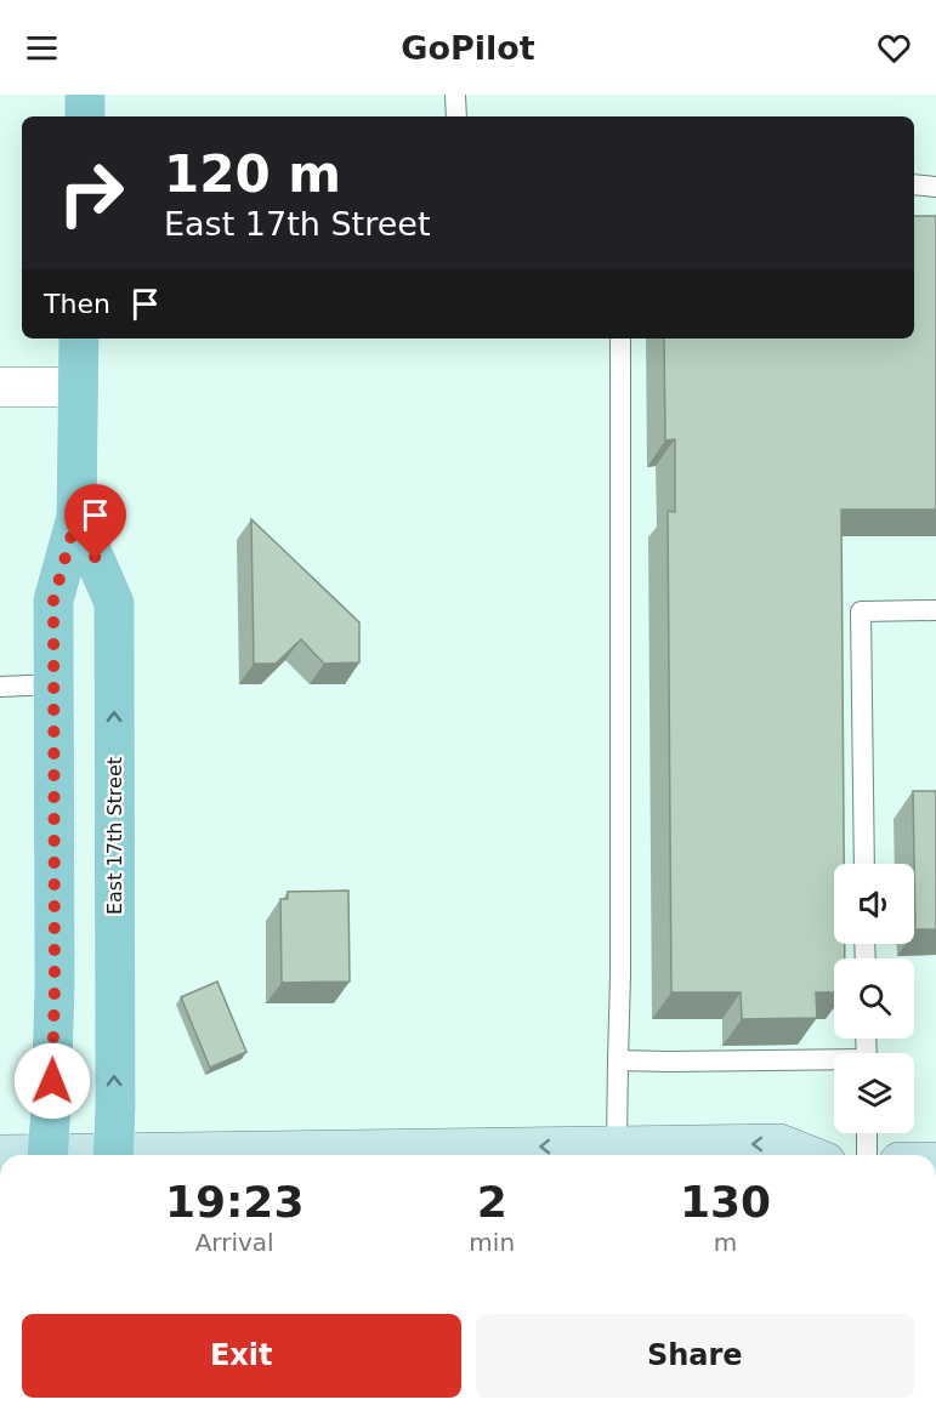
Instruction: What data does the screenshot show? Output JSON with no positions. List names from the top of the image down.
{
  "streets": {
    "main road": ["East 17th Street"]
  },
  "page": {
    "header": "GoPilot",
    "turn": ["120 m", "East 17th Street"],
    "then": "Then",
    "eta": [
      "19:23",
      "Arrival",
      "2",
      "min",
      "130",
      "m"
    ],
    "buttons": ["Exit", "Share"]
  }
}
